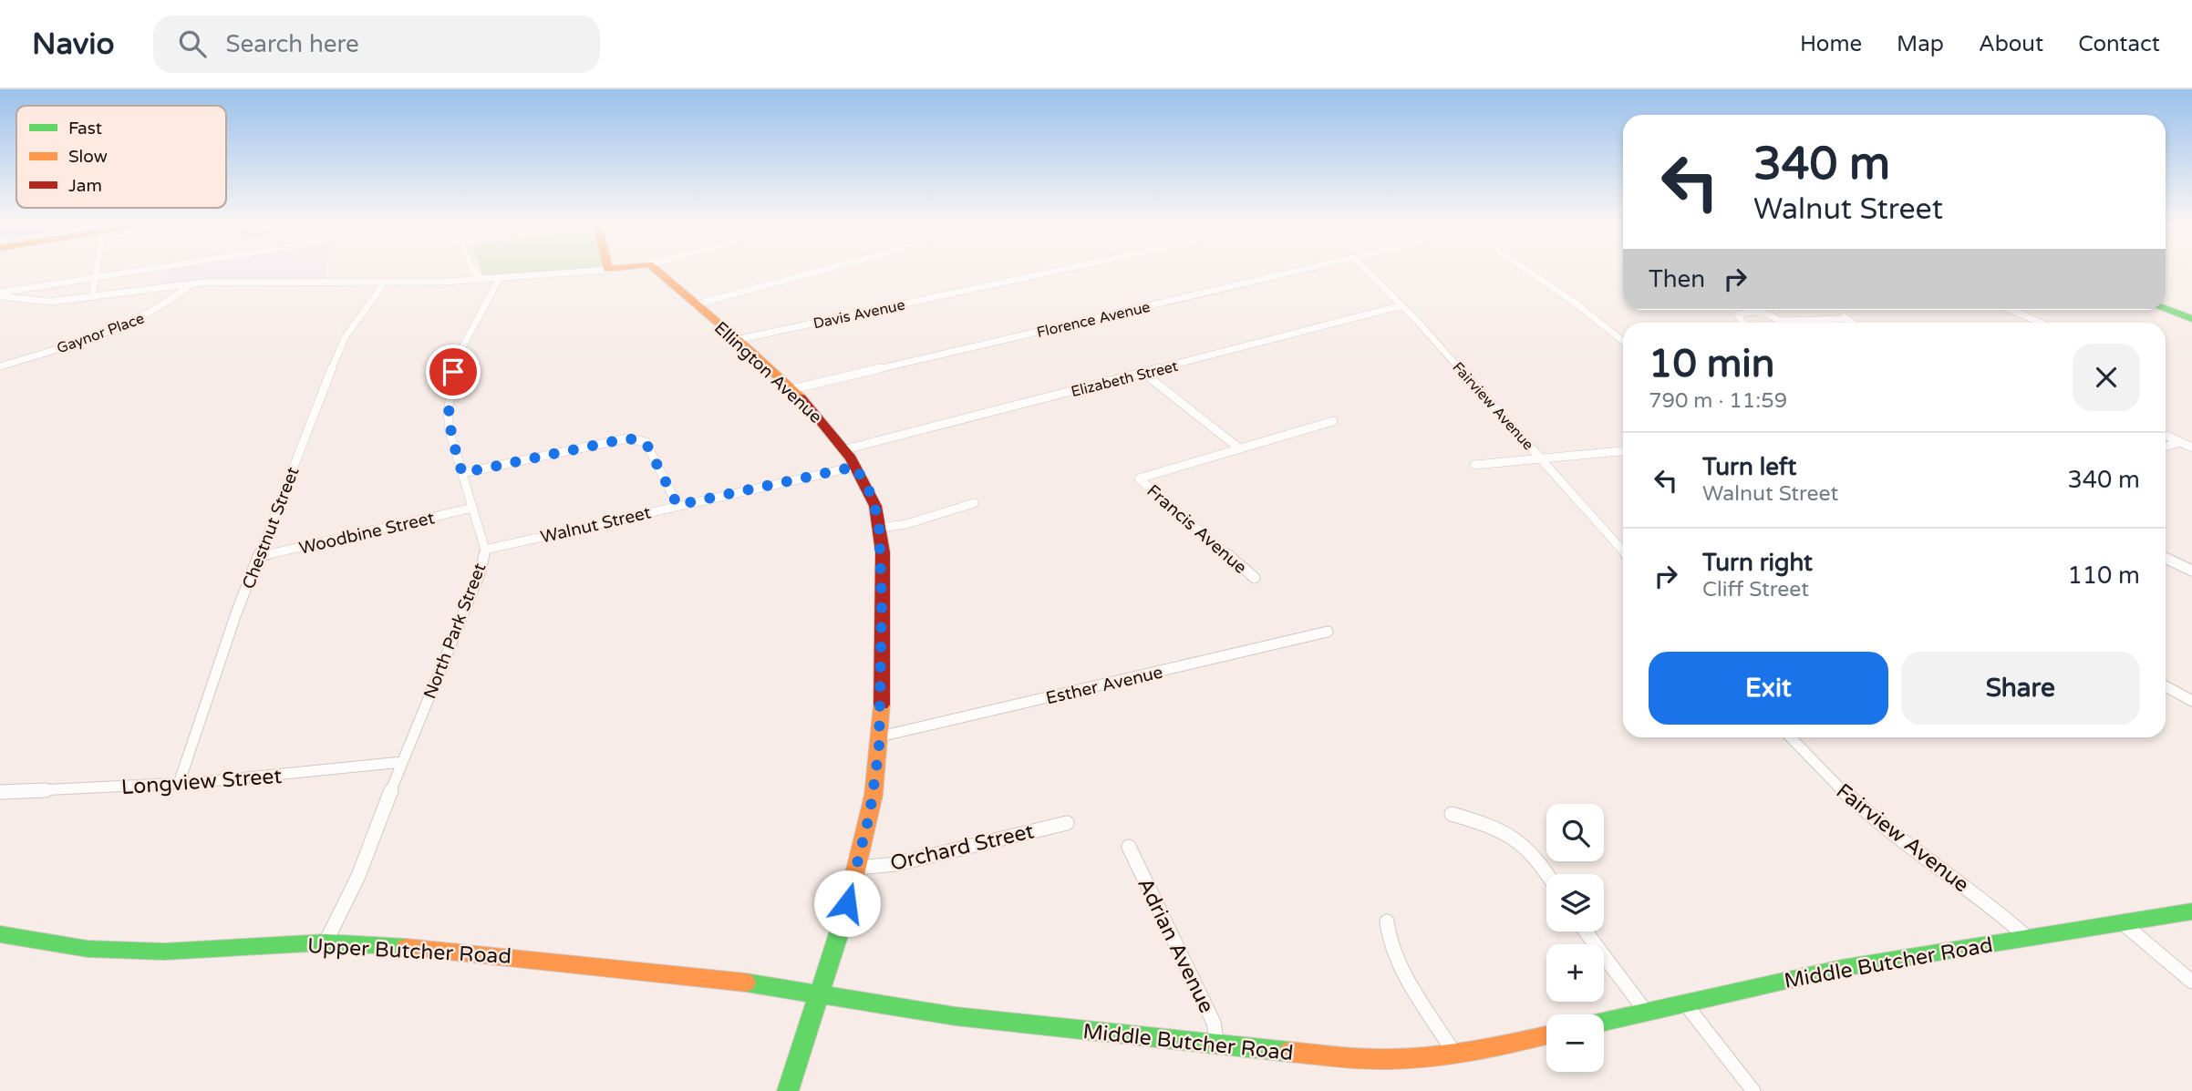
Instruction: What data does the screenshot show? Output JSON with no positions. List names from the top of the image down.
{
  "streets": {
    "street": [
      "Davis Avenue",
      "Florence Avenue",
      "Gaynor Place",
      "Ellington Avenue",
      "Elizabeth Street",
      "Fairview Avenue",
      "Walnut Street",
      "Chestnut Street",
      "Francis Avenue",
      "Woodbine Street",
      "North Park Street",
      "Esther Avenue",
      "Longview Street",
      "Orchard Street",
      "Adrian Avenue",
      "Upper Butcher Road",
      "Middle Butcher Road"
    ]
  },
  "crossings": [
    ["Davis Avenue", "Ellington Avenue"],
    ["Florence Avenue", "Ellington Avenue"],
    ["Ellington Avenue", "Elizabeth Street"],
    ["Ellington Avenue", "Walnut Street"],
    ["Ellington Avenue", "Esther Avenue"],
    ["Ellington Avenue", "Orchard Street"],
    ["Ellington Avenue", "Upper Butcher Road"],
    ["Ellington Avenue", "Middle Butcher Road"],
    ["Elizabeth Street", "Fairview Avenue"],
    ["Fairview Avenue", "Middle Butcher Road"],
    ["Walnut Street", "North Park Street"],
    ["Chestnut Street", "Woodbine Street"],
    ["Chestnut Street", "Longview Street"],
    ["Woodbine Street", "North Park Street"],
    ["North Park Street", "Longview Street"],
    ["North Park Street", "Upper Butcher Road"],
    ["Adrian Avenue", "Middle Butcher Road"],
    ["Upper Butcher Road", "Middle Butcher Road"]
  ],
  "legend": ["Fast", "Slow", "Jam"],
  "page": {
    "header": "Navio",
    "search": "Search here",
    "nav": [
      "Home",
      "Map",
      "About",
      "Contact"
    ],
    "turn": ["340 m", "Walnut Street"],
    "then": "Then",
    "heading": ["10 min", "790 m · 11:59"],
    "list": [
      {
        "name": "Turn left",
        "note": "Walnut Street",
        "value": "340 m"
      },
      {
        "name": "Turn right",
        "note": "Cliff Street",
        "value": "110 m"
      }
    ],
    "buttons": ["Exit", "Share"],
    "map_buttons": ["+", "−"]
  }
}
